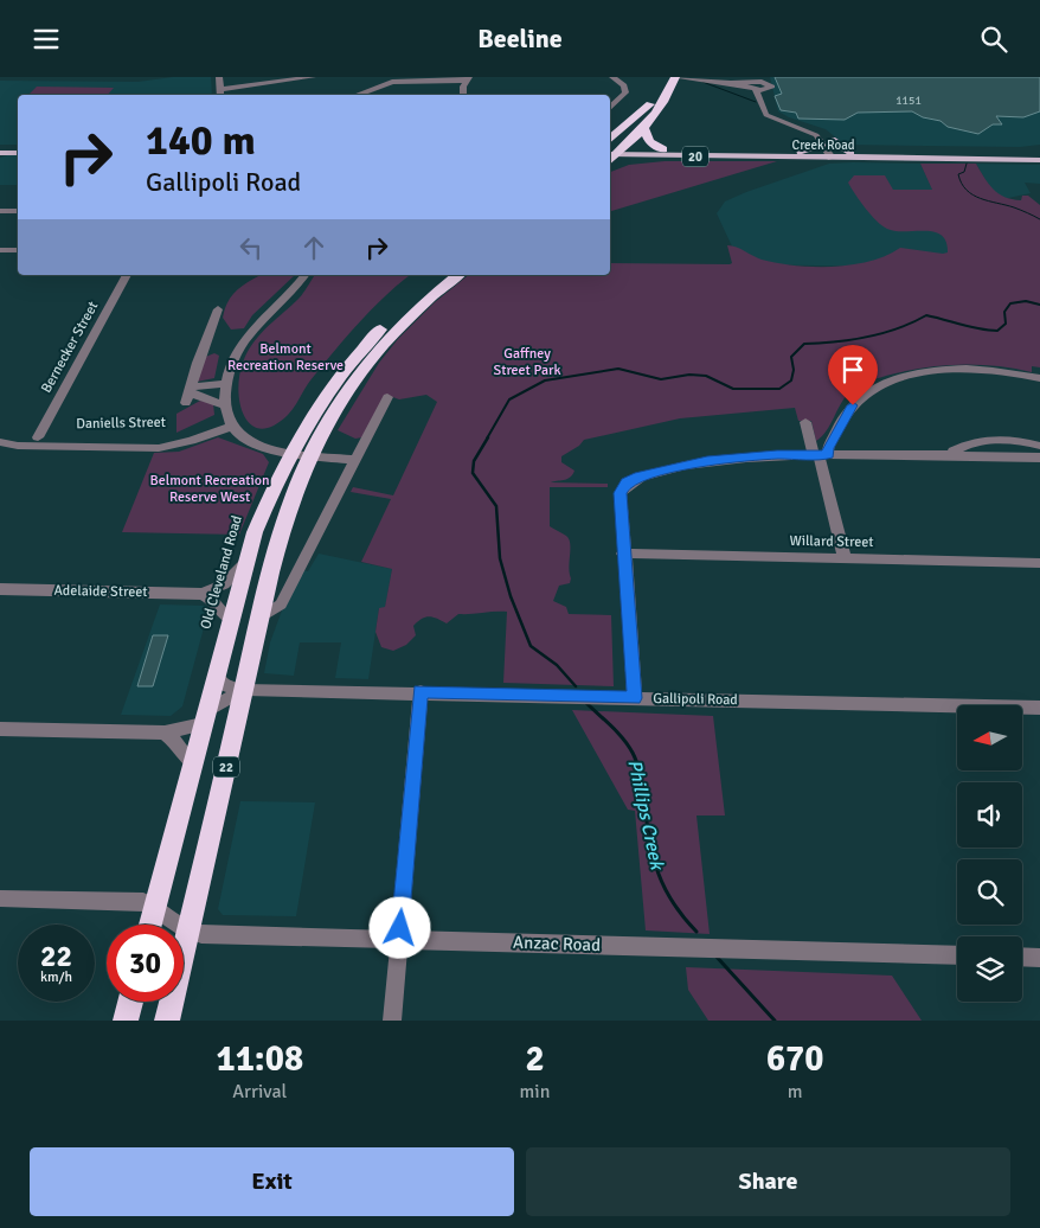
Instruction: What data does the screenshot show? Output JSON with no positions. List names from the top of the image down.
{
  "streets": {
    "highway": ["Old Cleveland Road", "22"],
    "main road": ["Creek Road", "20"],
    "street": [
      "Bernecker Street",
      "Daniells Street",
      "Willard Street",
      "Adelaide Street",
      "Gallipoli Road",
      "Anzac Road"
    ]
  },
  "crossings": [
    ["Bernecker Street", "Daniells Street"],
    ["Old Cleveland Road", "Adelaide Street"],
    ["Old Cleveland Road", "Anzac Road"],
    ["Gallipoli Road", "22"],
    ["22", "Anzac Road"]
  ],
  "water": ["Phillips Creek"],
  "parks": ["Belmont Recreation Reserve", "Gaffney Street Park", "Belmont Recreation Reserve West"],
  "house_numbers": ["1151"],
  "north": "left",
  "page": {
    "header": "Beeline",
    "turn": ["140 m", "Gallipoli Road"],
    "speed": "22 km/h",
    "limit": "30",
    "eta": [
      "11:08",
      "Arrival",
      "2",
      "min",
      "670",
      "m"
    ],
    "buttons": ["Exit", "Share"]
  }
}
